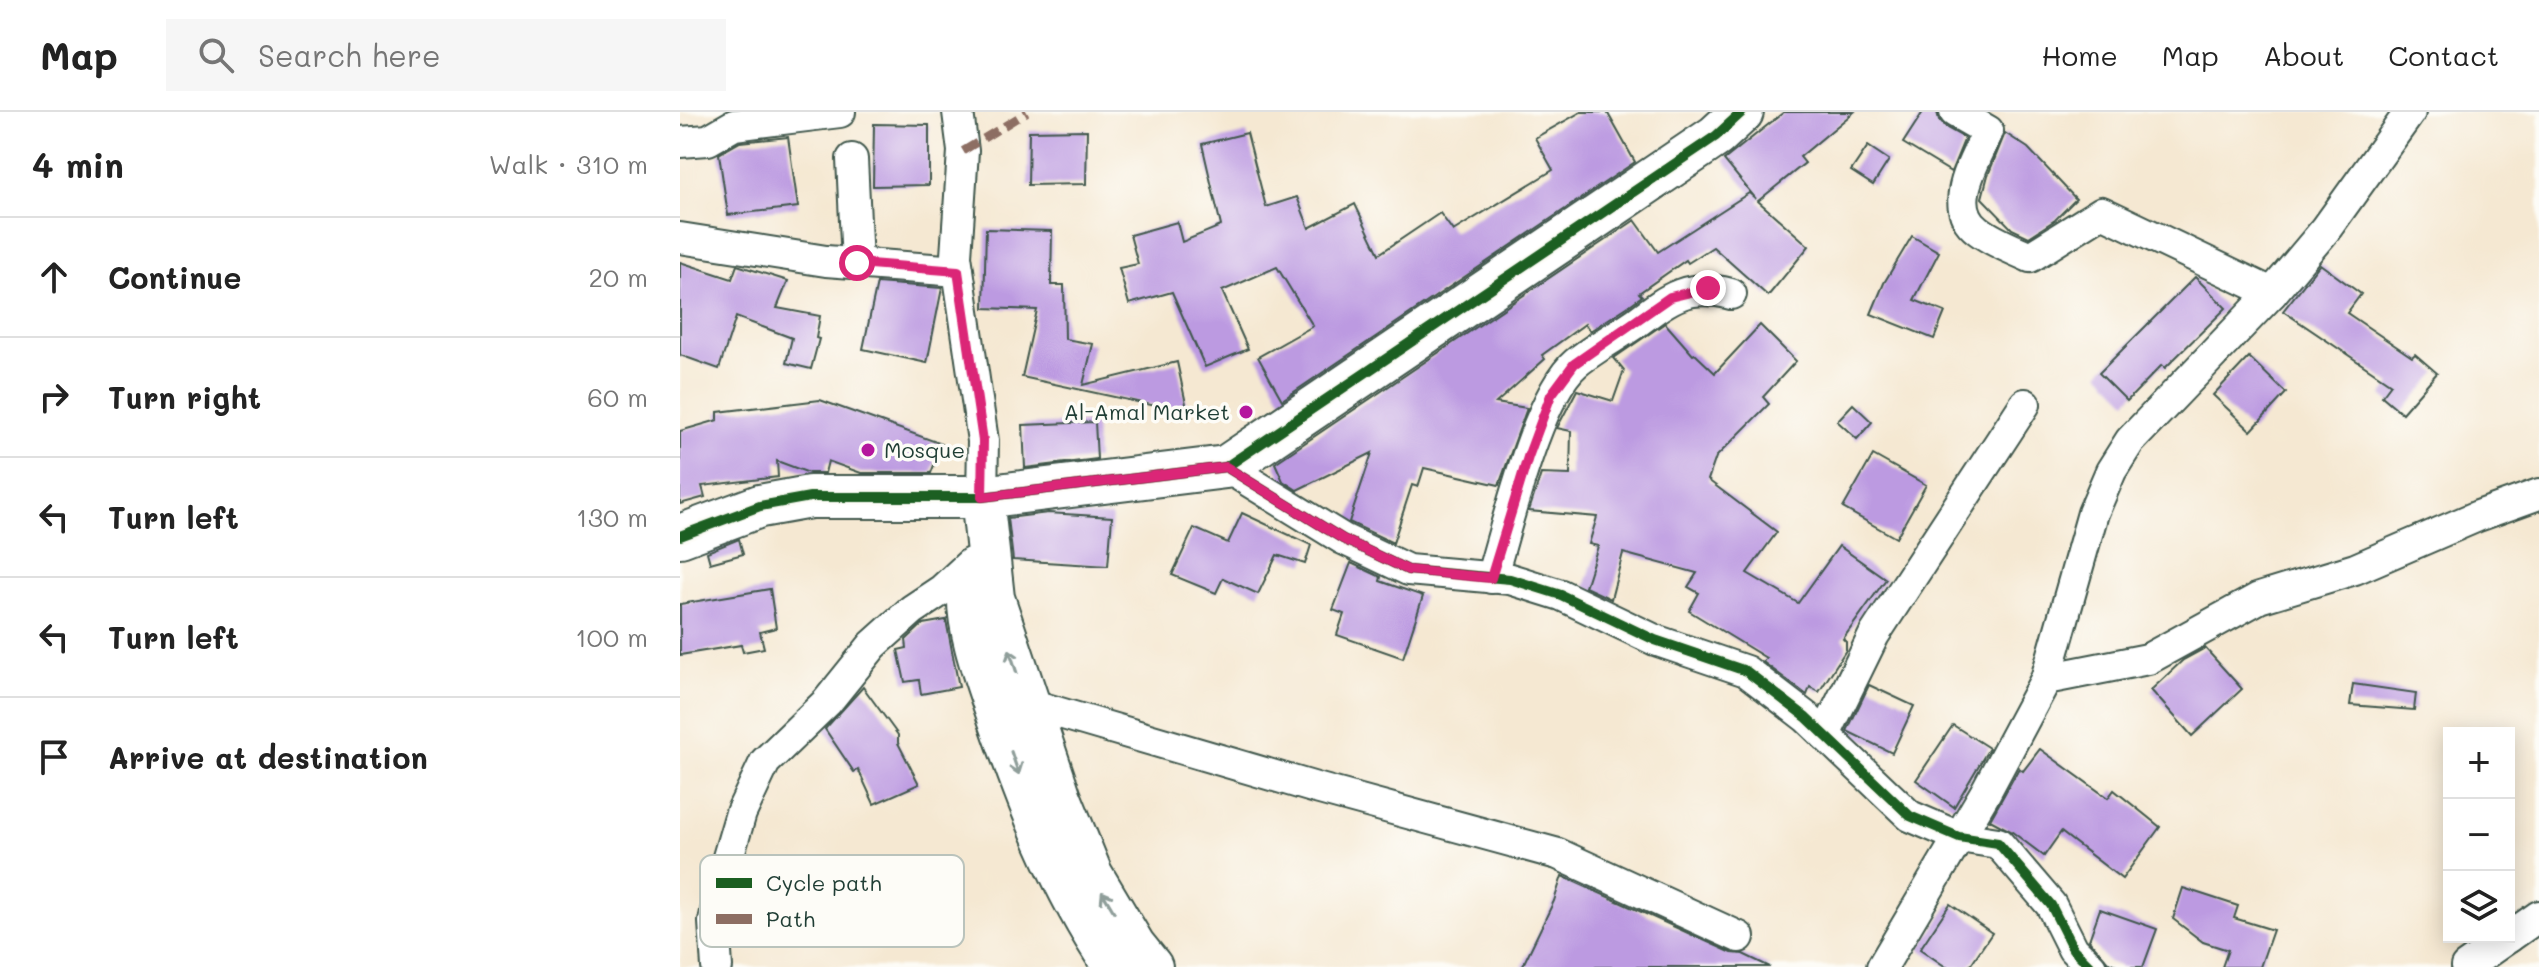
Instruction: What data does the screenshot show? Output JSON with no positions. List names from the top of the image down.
{
  "places": ["Al-Amal Market", "Mosque"],
  "legend": ["Cycle path", "Path"],
  "page": {
    "header": "Map",
    "search": "Search here",
    "nav": [
      "Home",
      "Map",
      "About",
      "Contact"
    ],
    "heading": ["4 min", "Walk · 310 m"],
    "list": [
      ["Continue", "20 m"],
      ["Turn right", "60 m"],
      ["Turn left", "130 m"],
      ["Turn left", "100 m"],
      "Arrive at destination"
    ],
    "map_buttons": ["+", "−"]
  }
}
